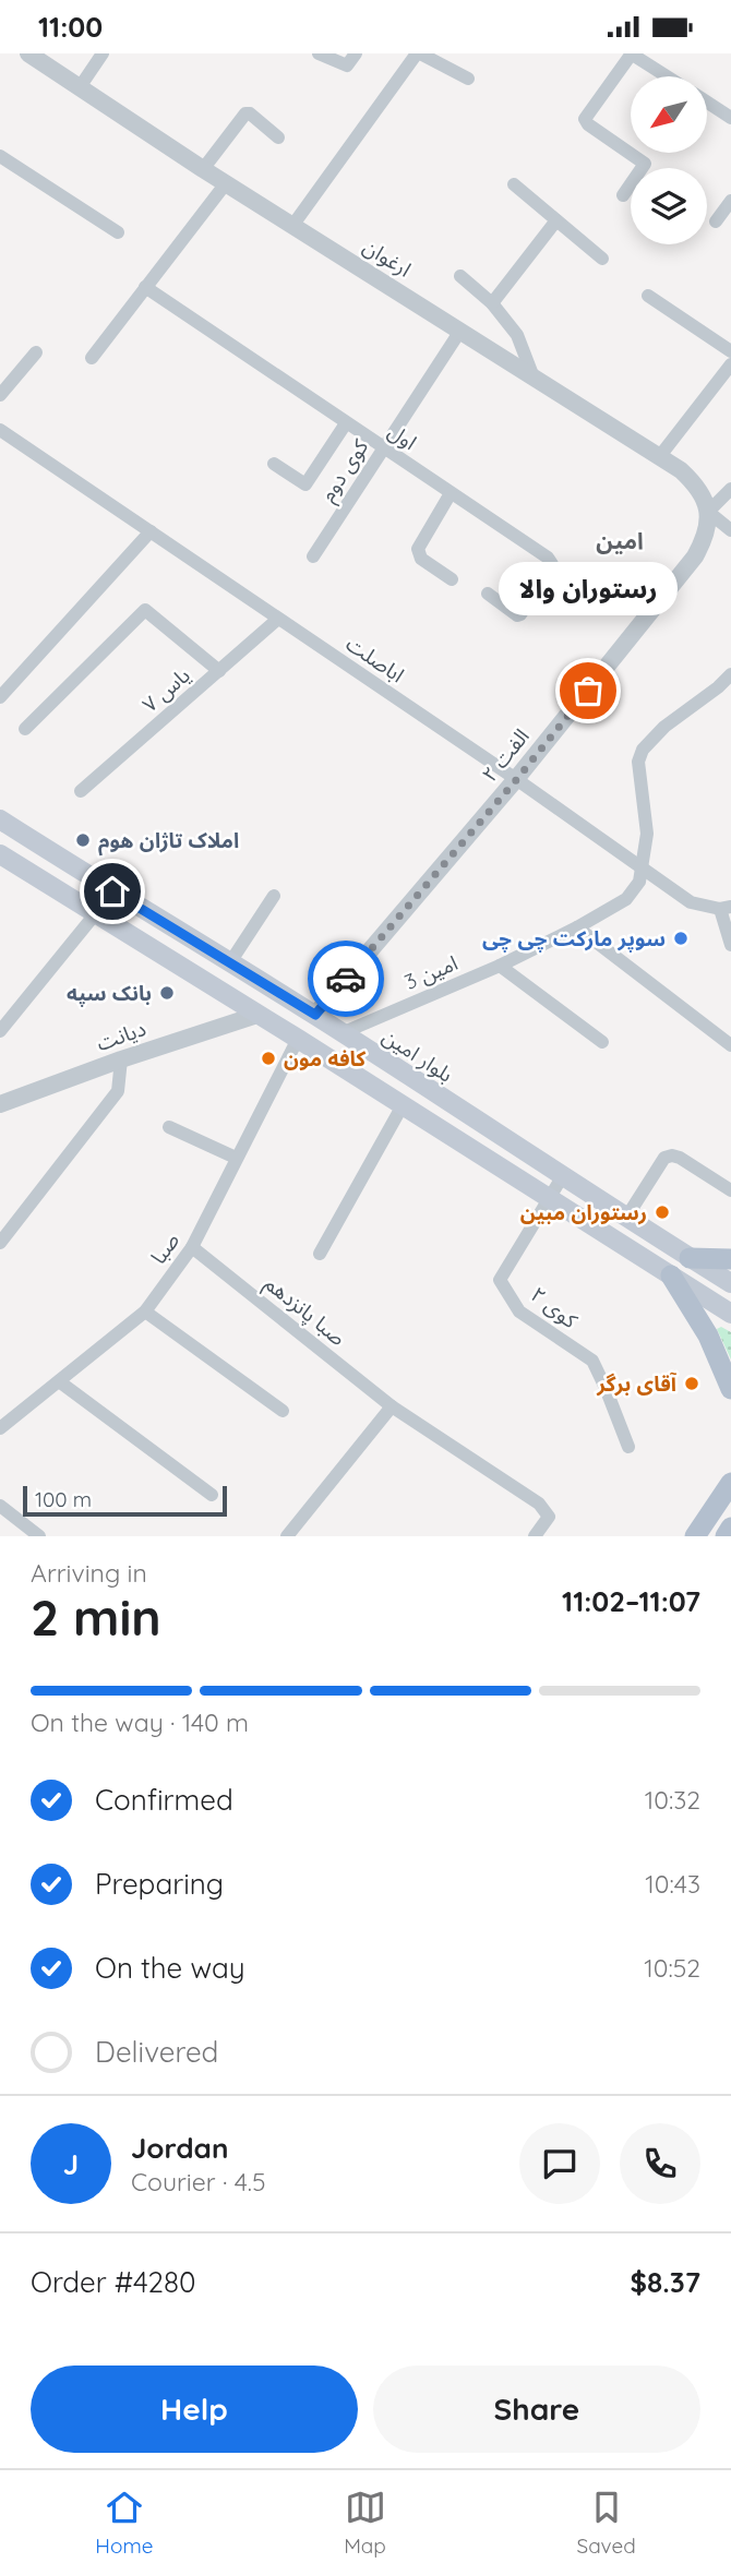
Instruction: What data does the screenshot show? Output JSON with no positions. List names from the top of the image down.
{
  "streets": {
    "main road": ["بلوار امین"],
    "street": [
      "ارغوان",
      "اول",
      "کوی دوم",
      "اباصلت",
      "یاس ۷",
      "الفت ۲",
      "امین 3",
      "دیانت",
      "صبا",
      "کوی ۲",
      "صبا پانزدهم"
    ]
  },
  "crossings": [
    ["ارغوان", "کوی دوم"],
    ["ارغوان", "الفت ۲"],
    ["اول", "کوی دوم"],
    ["اباصلت", "یاس ۷"],
    ["اباصلت", "الفت ۲"],
    ["اباصلت", "امین 3"],
    ["الفت ۲", "بلوار امین"],
    ["امین 3", "بلوار امین"],
    ["صبا", "صبا پانزدهم"]
  ],
  "districts": ["امین"],
  "places": [
    "رستوران والا",
    "املاک تاژان هوم",
    "سوپر مارکت چی چی",
    "بانک سپه",
    "کافه مون",
    "رستوران مبین",
    "آقاى برگر"
  ],
  "scale_bar": "100 m",
  "north": "bottom left",
  "page": {
    "status": "11:00",
    "bubble": "رستوران والا",
    "scale": "100 m",
    "heading": ["2 min", "Arriving in", "11:02–11:07"],
    "panel": [
      "Jordan",
      "Courier · 4.5",
      "Order #4280",
      "$8.37"
    ],
    "bar": "On the way · 140 m",
    "list": [
      ["Confirmed", "10:32"],
      ["Preparing", "10:43"],
      ["On the way", "10:52"],
      "Delivered"
    ],
    "round": "J",
    "buttons": ["Help", "Share"],
    "tabs": ["Home", "Map", "Saved"]
  }
}
